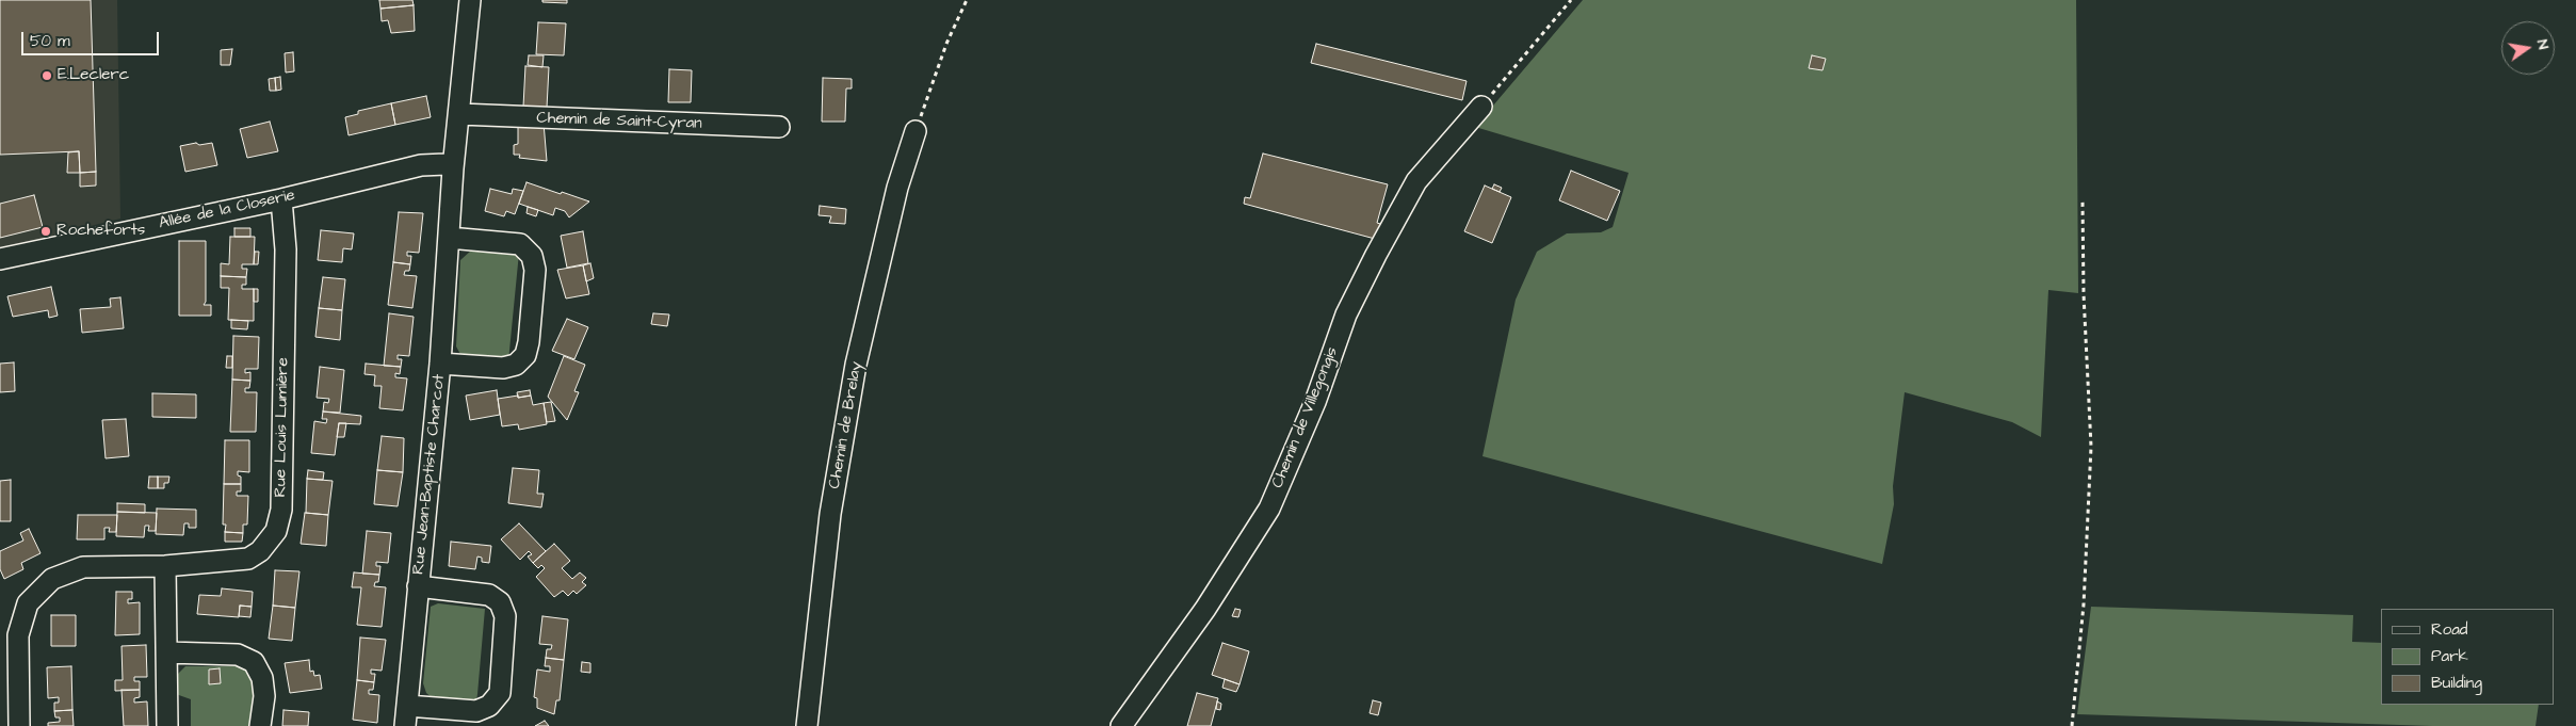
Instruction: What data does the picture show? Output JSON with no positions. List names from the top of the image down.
{
  "streets": {
    "street": [
      "Chemin de Saint-Cyran",
      "Allée de la Closerie",
      "Chemin de Villegongis",
      "Chemin de Brelay",
      "Rue Louis Lumière",
      "Rue Jean-Baptiste Charcot"
    ]
  },
  "crossings": [
    ["Allée de la Closerie", "Rue Louis Lumière"],
    ["Allée de la Closerie", "Rue Jean-Baptiste Charcot"]
  ],
  "places": ["E.Leclerc", "Rocheforts"],
  "legend": ["Road", "Park", "Building"],
  "scale_bar": "50 m",
  "north": "right"
}
